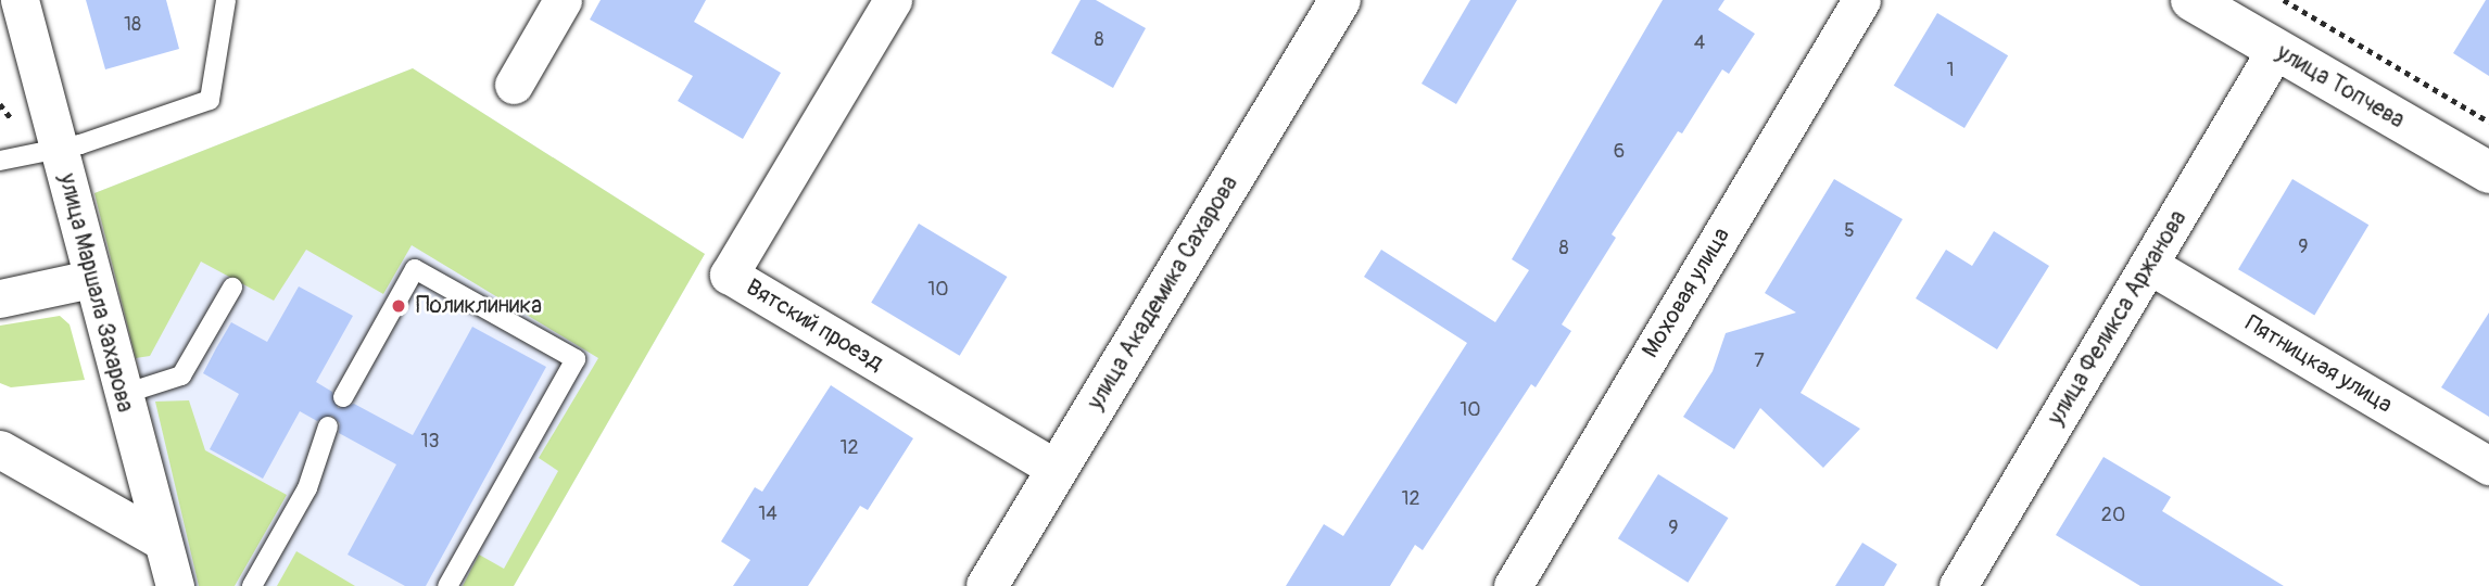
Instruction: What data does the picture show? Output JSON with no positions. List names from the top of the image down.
{
  "streets": {
    "street": [
      "улица Топчева",
      "улица Маршала Захарова",
      "улица Академика Сахарова",
      "Моховая улица",
      "улица Феликса Аржанова",
      "Вятский проезд",
      "Пятницкая улица"
    ]
  },
  "crossings": [
    ["улица Топчева", "улица Феликса Аржанова"],
    ["улица Академика Сахарова", "Вятский проезд"],
    ["улица Феликса Аржанова", "Пятницкая улица"]
  ],
  "places": ["Поликлиника"],
  "house_numbers": [
    "18",
    "8",
    "4",
    "1",
    "6",
    "5",
    "9",
    "8",
    "10",
    "7",
    "10",
    "13",
    "12",
    "12",
    "14",
    "20",
    "9"
  ]
}
